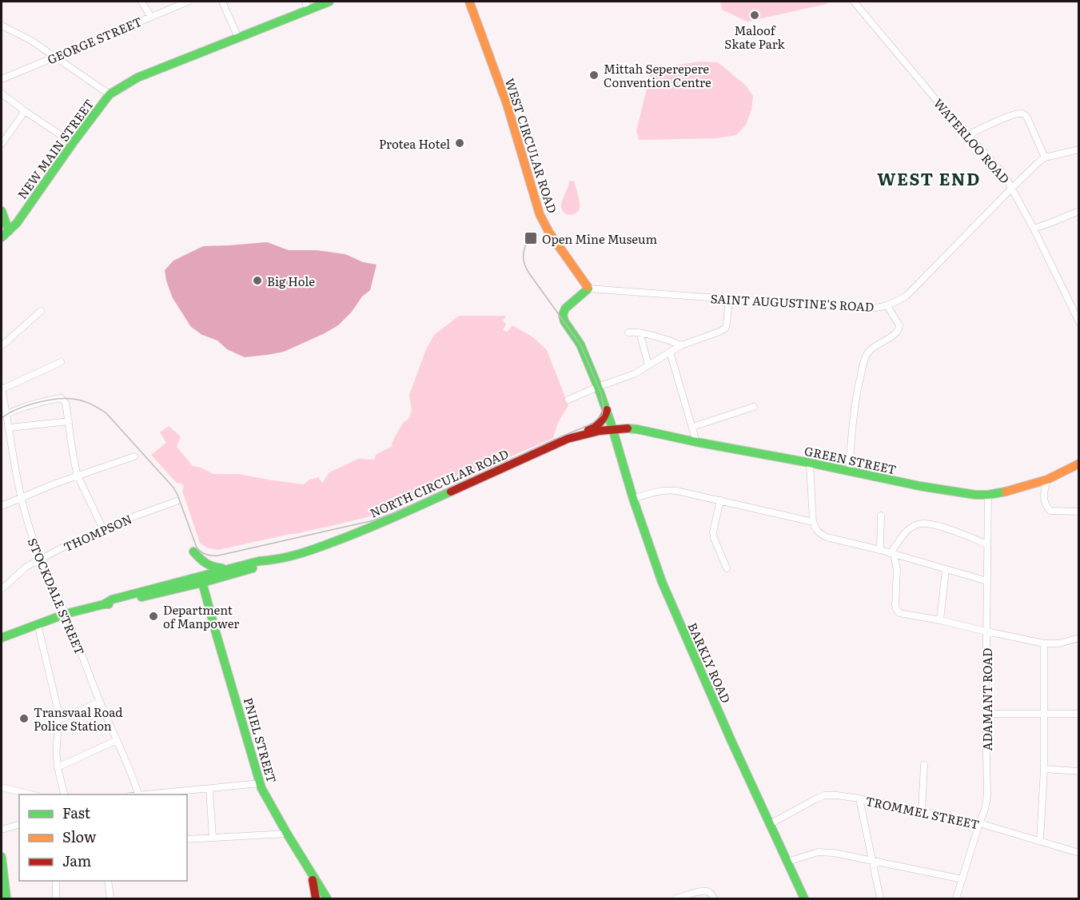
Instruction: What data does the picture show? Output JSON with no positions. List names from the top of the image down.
{
  "streets": {
    "street": [
      "GEORGE STREET",
      "WATERLOO ROAD",
      "WEST CIRCULAR ROAD",
      "NEW MAIN STREET",
      "SAINT AUGUSTINE'S ROAD",
      "GREEN STREET",
      "NORTH CIRCULAR ROAD",
      "THOMPSON",
      "STOCKDALE STREET",
      "BARKLY ROAD",
      "ADAMANT ROAD",
      "PNIEL STREET",
      "TROMMEL STREET"
    ]
  },
  "crossings": [
    ["WATERLOO ROAD", "SAINT AUGUSTINE'S ROAD"],
    ["WEST CIRCULAR ROAD", "SAINT AUGUSTINE'S ROAD"],
    ["WEST CIRCULAR ROAD", "BARKLY ROAD"],
    ["SAINT AUGUSTINE'S ROAD", "BARKLY ROAD"],
    ["GREEN STREET", "NORTH CIRCULAR ROAD"],
    ["GREEN STREET", "BARKLY ROAD"],
    ["GREEN STREET", "ADAMANT ROAD"],
    ["NORTH CIRCULAR ROAD", "BARKLY ROAD"],
    ["NORTH CIRCULAR ROAD", "PNIEL STREET"],
    ["THOMPSON", "STOCKDALE STREET"],
    ["BARKLY ROAD", "TROMMEL STREET"],
    ["ADAMANT ROAD", "TROMMEL STREET"]
  ],
  "districts": ["WEST END"],
  "places": {
    "other": [
      "Maloof Skate Park",
      "Mittah Seperepere Convention Centre",
      "Protea Hotel",
      "Big Hole",
      "Department of Manpower",
      "Transvaal Road Police Station"
    ],
    "transit": ["Open Mine Museum"]
  },
  "legend": ["Fast", "Slow", "Jam"]
}
